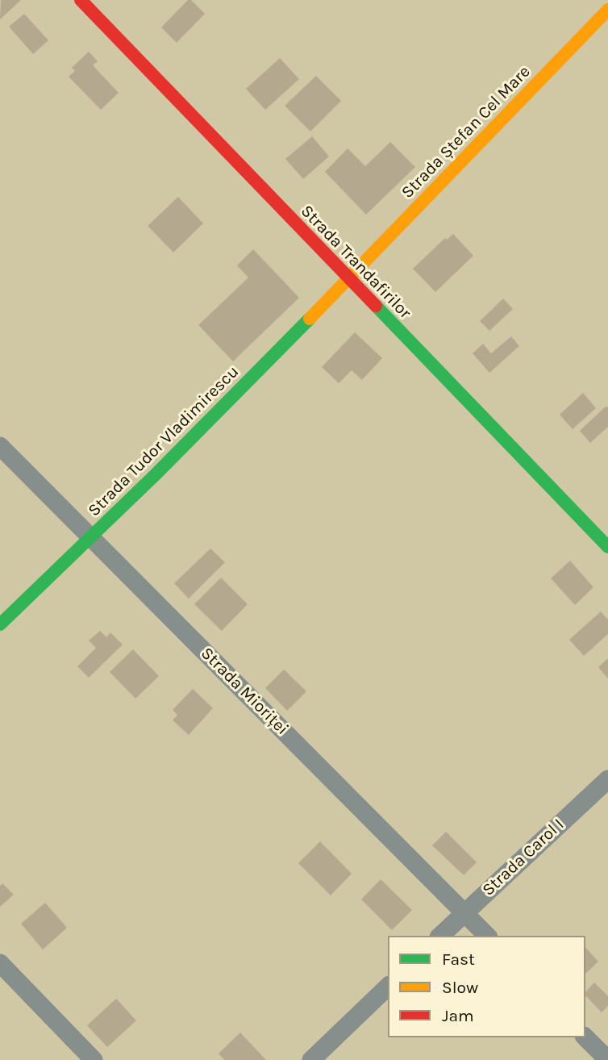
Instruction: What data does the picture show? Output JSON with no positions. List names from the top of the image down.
{
  "streets": {
    "street": [
      "Strada Ștefan Cel Mare",
      "Strada Trandafirilor",
      "Strada Tudor Vladimirescu",
      "Strada Mioriței",
      "Strada Carol I"
    ]
  },
  "crossings": [
    ["Strada Ștefan Cel Mare", "Strada Trandafirilor"],
    ["Strada Ștefan Cel Mare", "Strada Tudor Vladimirescu"],
    ["Strada Trandafirilor", "Strada Tudor Vladimirescu"],
    ["Strada Tudor Vladimirescu", "Strada Mioriței"],
    ["Strada Mioriței", "Strada Carol I"]
  ],
  "legend": ["Fast", "Slow", "Jam"]
}
